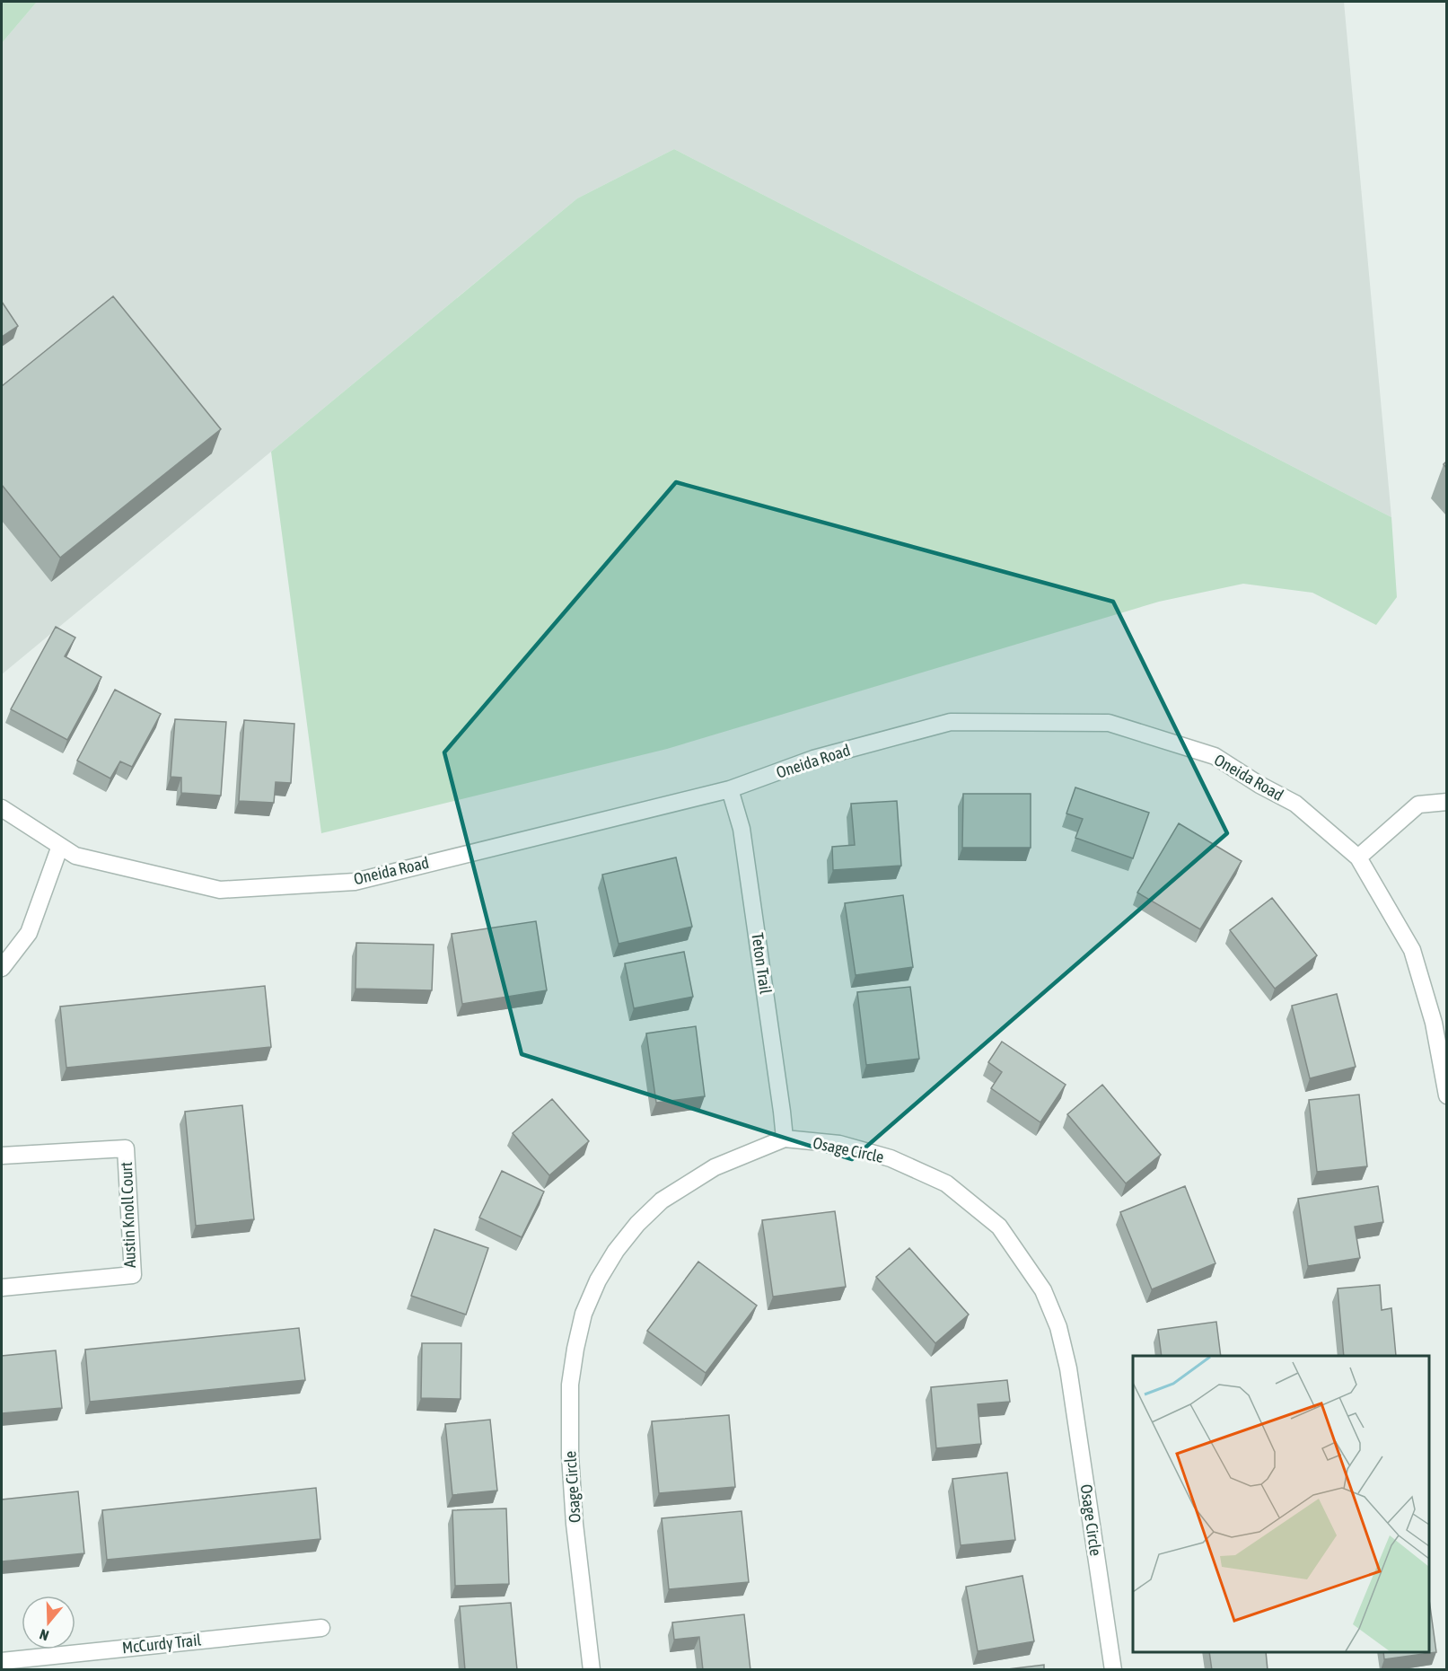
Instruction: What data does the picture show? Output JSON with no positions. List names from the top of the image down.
{
  "streets": {
    "street": [
      "Oneida Road",
      "Teton Trail",
      "Osage Circle",
      "Austin Knoll Court",
      "McCurdy Trail"
    ]
  },
  "crossings": [
    ["Oneida Road", "Teton Trail"],
    ["Teton Trail", "Osage Circle"]
  ],
  "north": "bottom"
}
